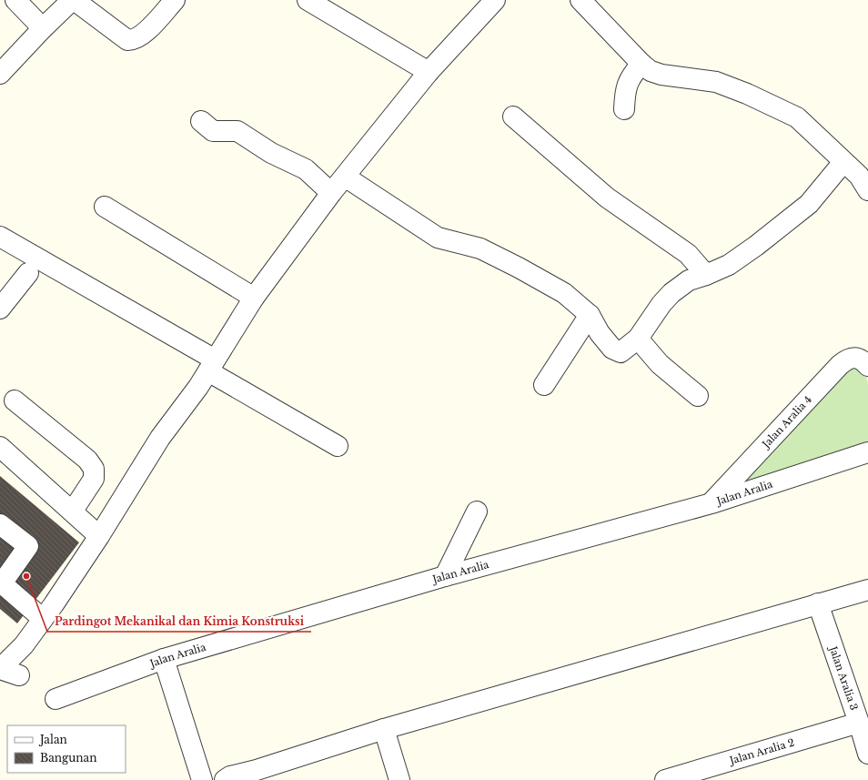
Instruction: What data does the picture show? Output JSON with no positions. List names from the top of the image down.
{
  "streets": {
    "street": [
      "Jalan Aralia 4",
      "Jalan Aralia",
      "Jalan Aralia 3",
      "Jalan Aralia 2"
    ]
  },
  "crossings": [
    ["Jalan Aralia 4", "Jalan Aralia"],
    ["Jalan Aralia 3", "Jalan Aralia 2"]
  ],
  "places": ["Pardingot Mekanikal dan Kimia Konstruksi"],
  "legend": ["Jalan", "Bangunan"]
}
